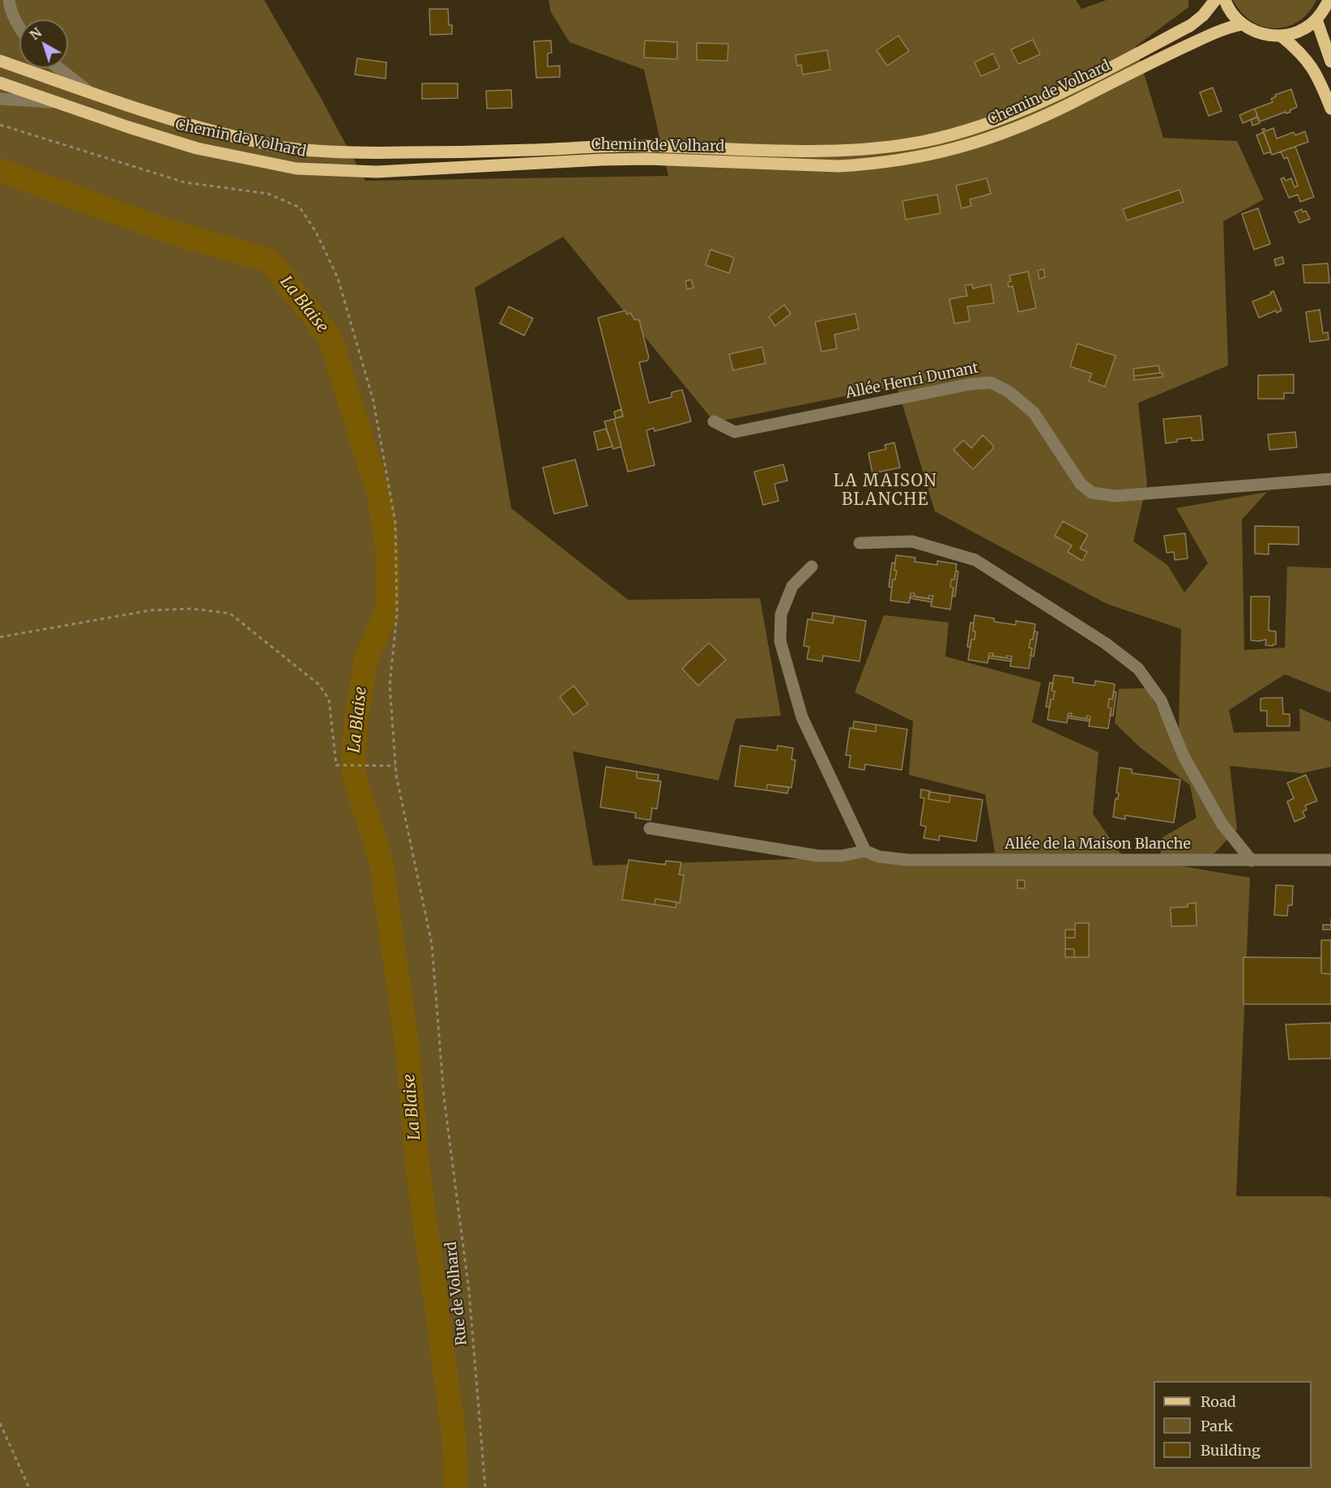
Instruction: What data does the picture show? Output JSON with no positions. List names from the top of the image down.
{
  "streets": {
    "main road": ["Chemin de Volhard"],
    "street": ["Allée Henri Dunant", "Allée de la Maison Blanche"],
    "path": ["Rue de Volhard"]
  },
  "districts": ["LA MAISON BLANCHE"],
  "water": ["La Blaise"],
  "legend": ["Road", "Park", "Building"],
  "north": "top left"
}
